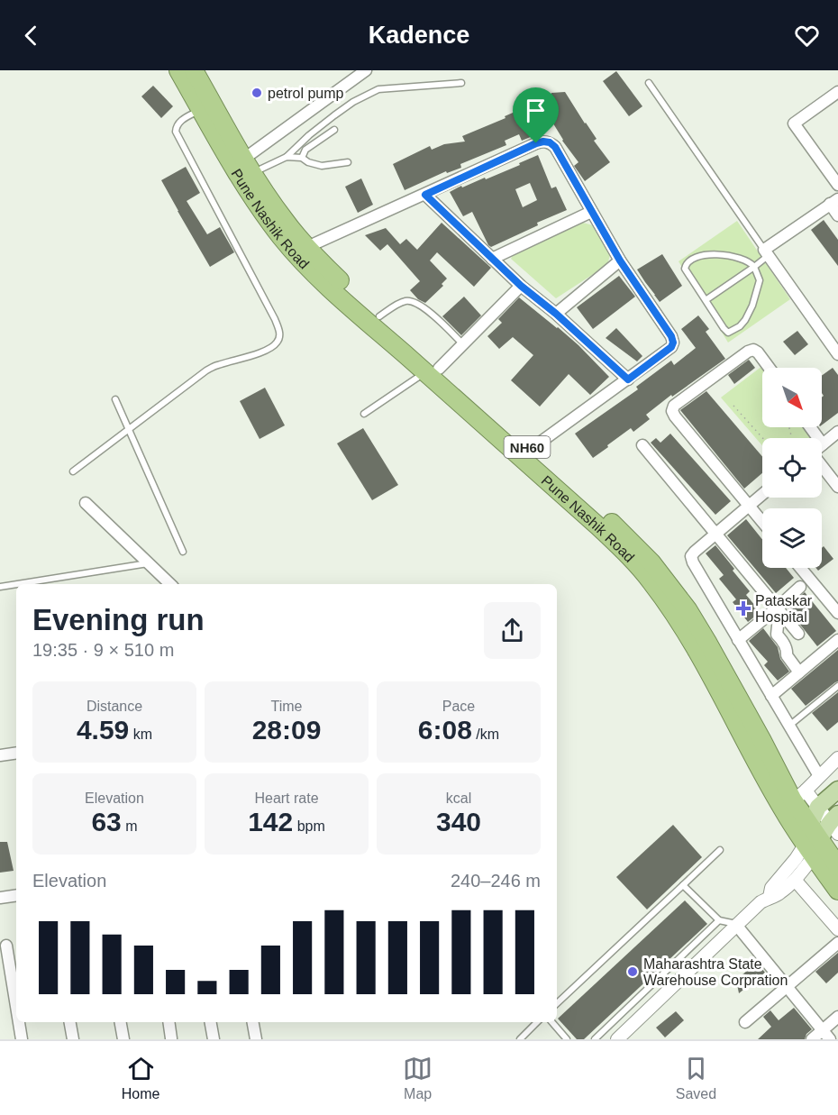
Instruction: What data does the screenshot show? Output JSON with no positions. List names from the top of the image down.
{
  "streets": {
    "highway": ["Pune Nashik Road", "NH60"]
  },
  "places": {
    "other": ["petrol pump", "Maharashtra State Warehouse Corpration"],
    "health": ["Pataskar Hospital"]
  },
  "north": "bottom right",
  "page": {
    "header": "Kadence",
    "heading": ["Evening run", "19:35 · 9 × 510 m"],
    "stats": [
      ["Distance", "4.59 km"],
      ["Time", "28:09"],
      ["Pace", "6:08 /km"],
      ["Elevation", "63 m"],
      ["Heart rate", "142 bpm"],
      ["kcal", "340"]
    ],
    "chart": ["Elevation", "240–246 m"],
    "tabs": ["Home", "Map", "Saved"]
  }
}
